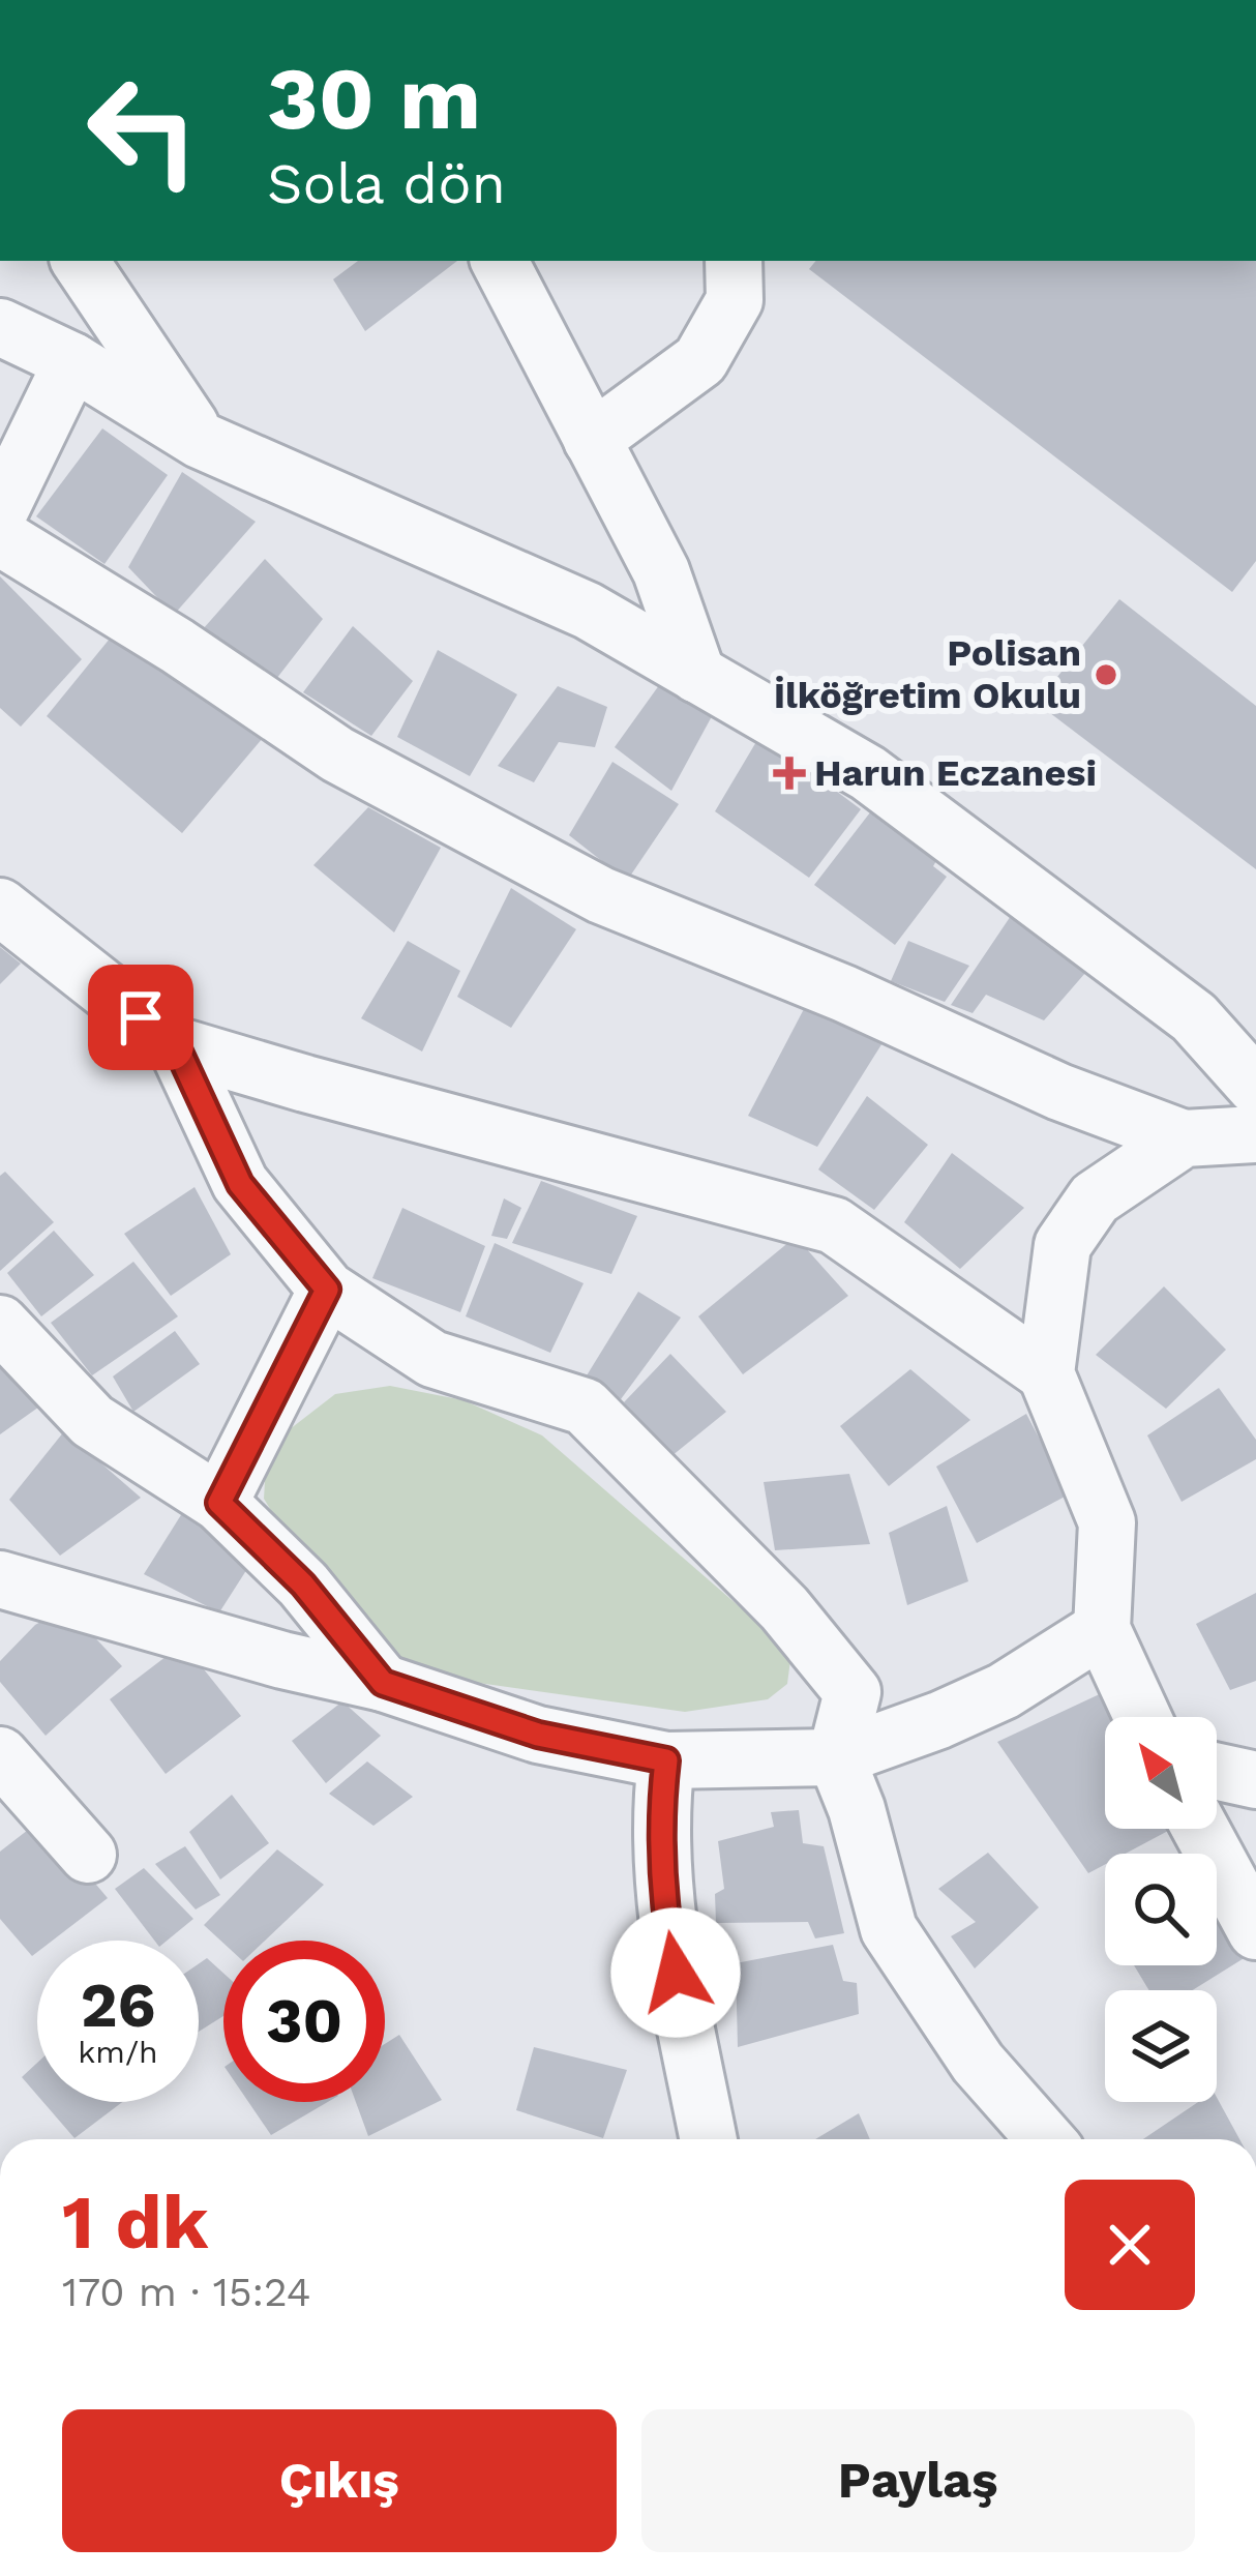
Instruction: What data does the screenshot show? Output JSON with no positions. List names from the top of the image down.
{
  "places": {
    "other": ["Polisan İlköğretim Okulu"],
    "health": ["Harun Eczanesi"]
  },
  "north": "top left",
  "page": {
    "turn": ["30 m", "Sola dön"],
    "speed": "26 km/h",
    "limit": "30",
    "heading": ["1 dk", "170 m · 15:24"],
    "buttons": ["Çıkış", "Paylaş"]
  }
}
